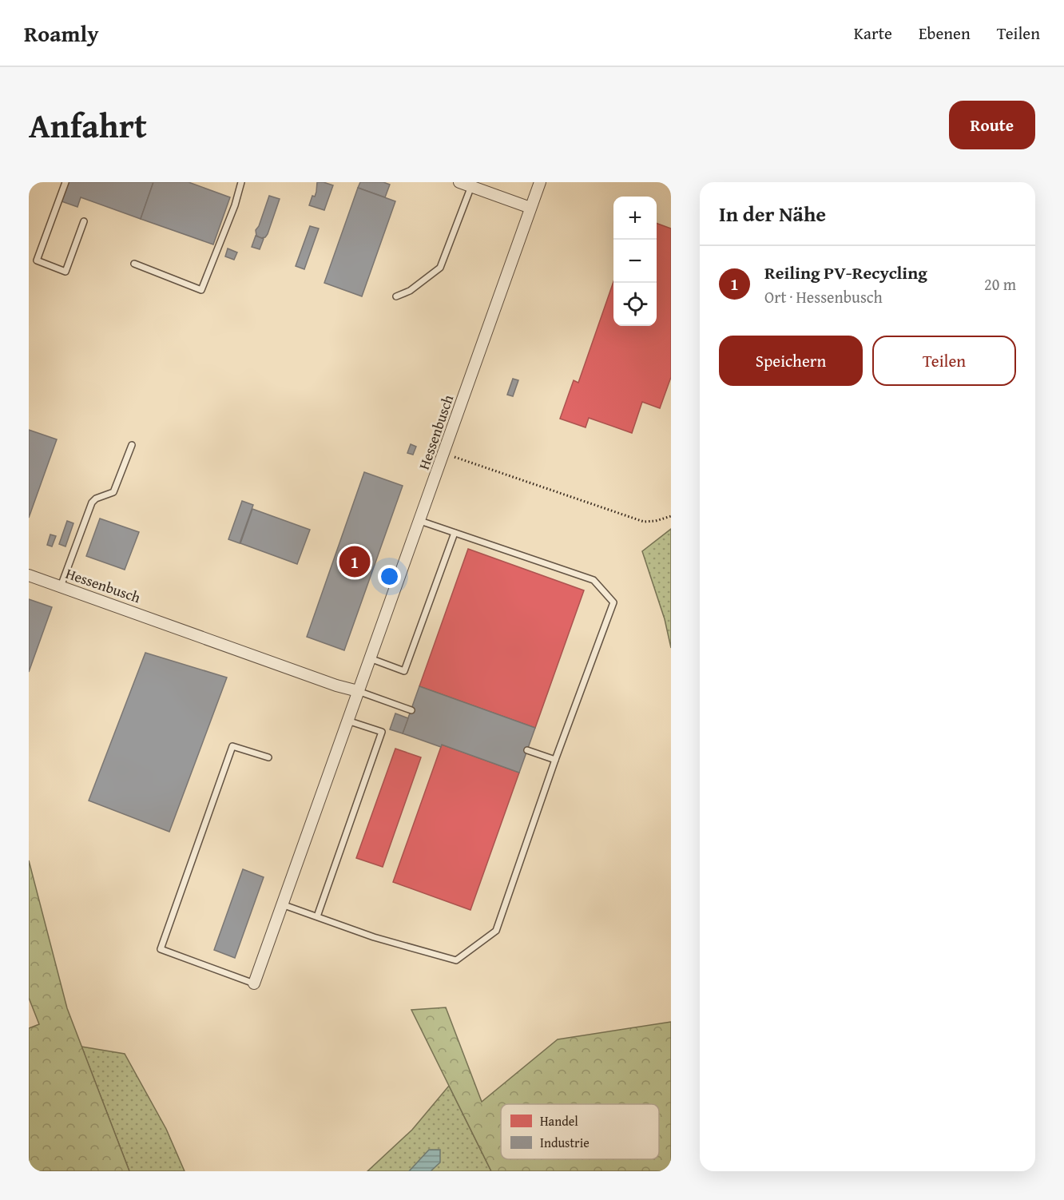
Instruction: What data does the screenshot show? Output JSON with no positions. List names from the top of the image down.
{
  "streets": {
    "street": ["Hessenbusch"]
  },
  "legend": ["Handel", "Industrie"],
  "page": {
    "header": "Roamly",
    "nav": ["Karte", "Ebenen", "Teilen"],
    "title": "Anfahrt",
    "buttons": [
      "Route",
      ["Speichern", "Teilen"]
    ],
    "heading": "In der Nähe",
    "map_buttons": ["+", "−"],
    "list": [
      {
        "mark": "1",
        "name": "Reiling PV-Recycling",
        "note": "Ort · Hessenbusch",
        "value": "20 m"
      }
    ],
    "pins": "1"
  }
}
